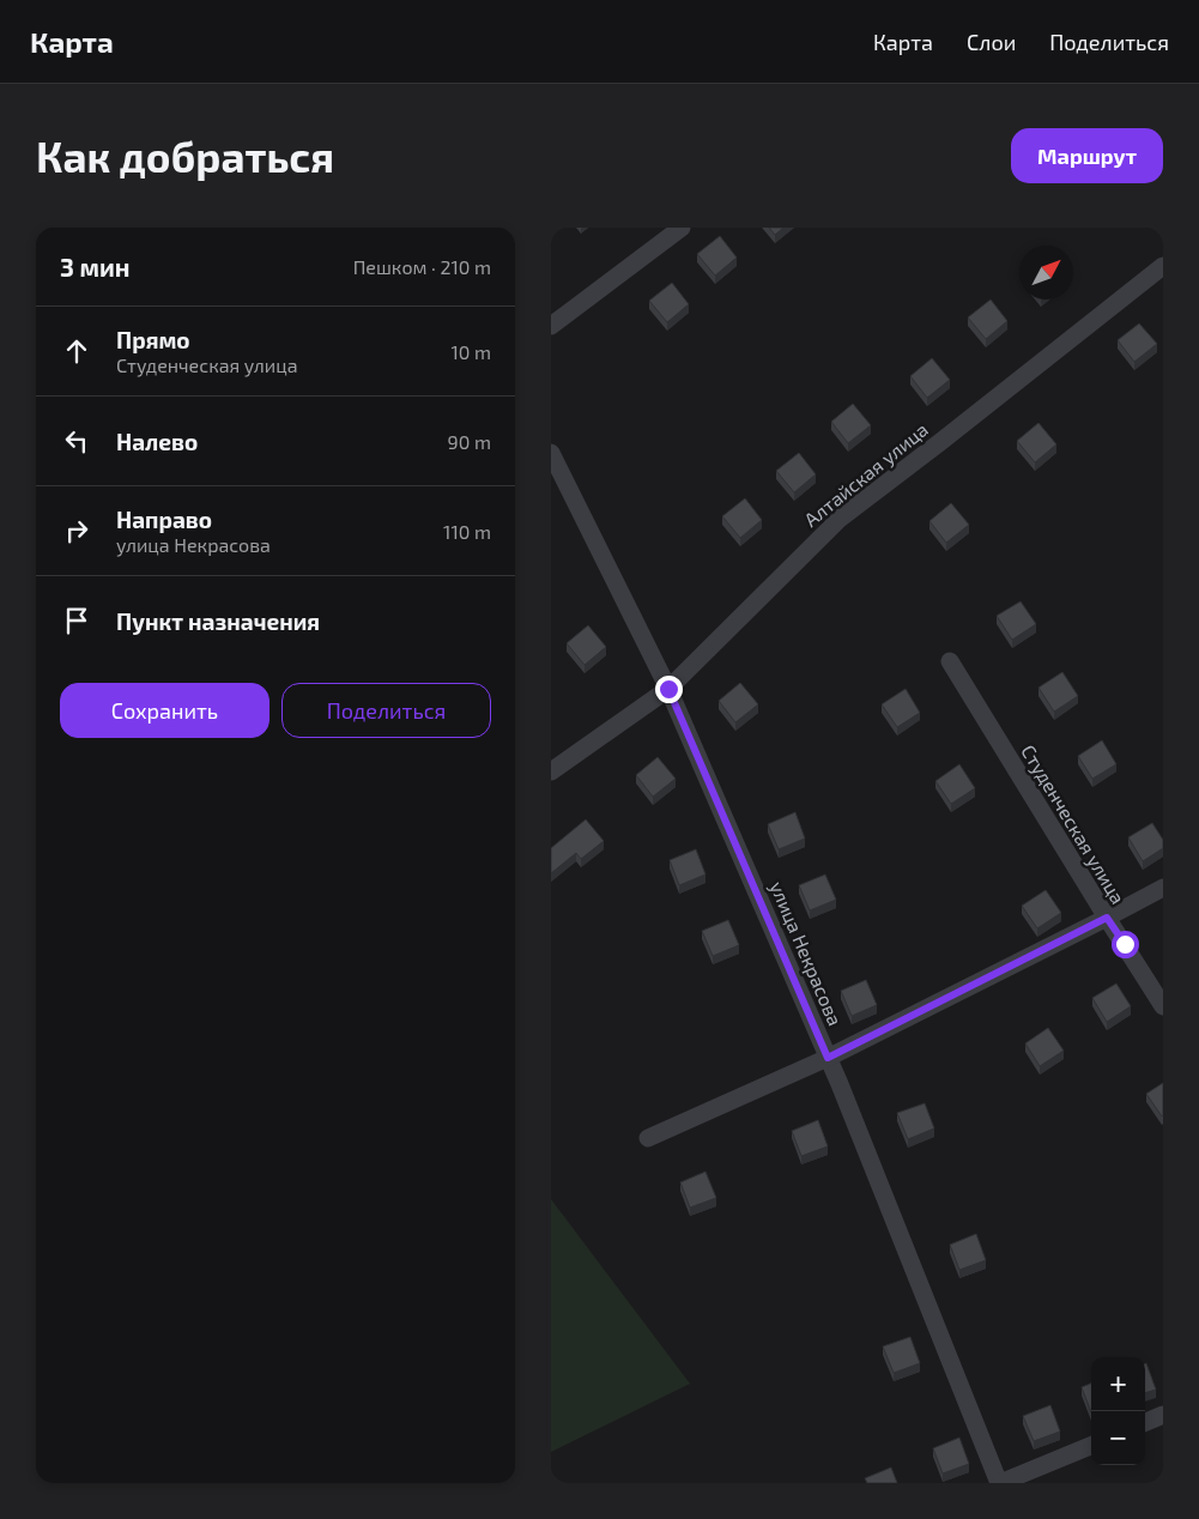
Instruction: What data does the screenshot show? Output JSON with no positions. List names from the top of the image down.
{
  "streets": {
    "street": ["Алтайская улица", "Студенческая улица", "улица Некрасова"]
  },
  "crossings": [
    ["Алтайская улица", "улица Некрасова"]
  ],
  "north": "top right",
  "page": {
    "header": "Карта",
    "nav": ["Карта", "Слои", "Поделиться"],
    "buttons": [
      "Маршрут",
      ["Сохранить", "Поделиться"]
    ],
    "title": "Как добраться",
    "heading": ["3 мин", "Пешком · 210 m"],
    "list": [
      ["Прямо", "Студенческая улица", "10 m"],
      ["Налево", "90 m"],
      ["Направо", "улица Некрасова", "110 m"],
      "Пункт назначения"
    ],
    "map_buttons": ["+", "−"]
  }
}
